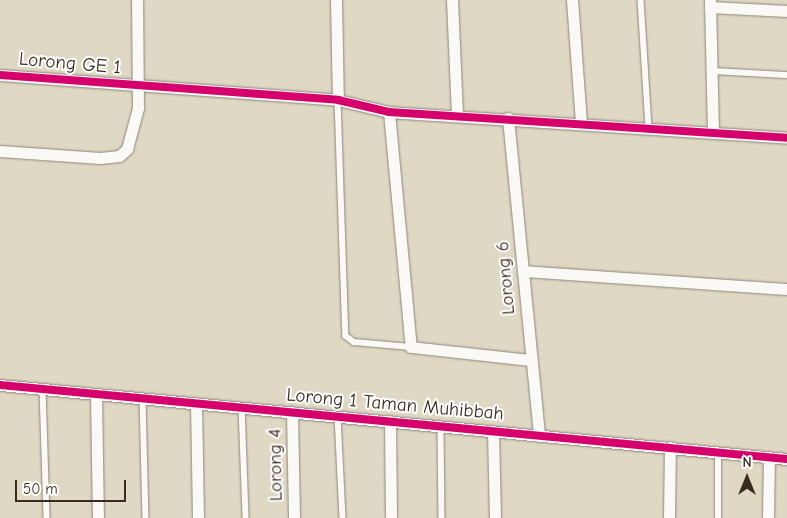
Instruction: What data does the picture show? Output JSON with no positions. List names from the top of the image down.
{
  "streets": {
    "street": [
      "Lorong GE 1",
      "Lorong 6",
      "Lorong 1 Taman Muhibbah",
      "Lorong 4"
    ]
  },
  "crossings": [
    ["Lorong GE 1", "Lorong 6"],
    ["Lorong 6", "Lorong 1 Taman Muhibbah"],
    ["Lorong 1 Taman Muhibbah", "Lorong 4"]
  ],
  "scale_bar": "50 m",
  "north": "top"
}
